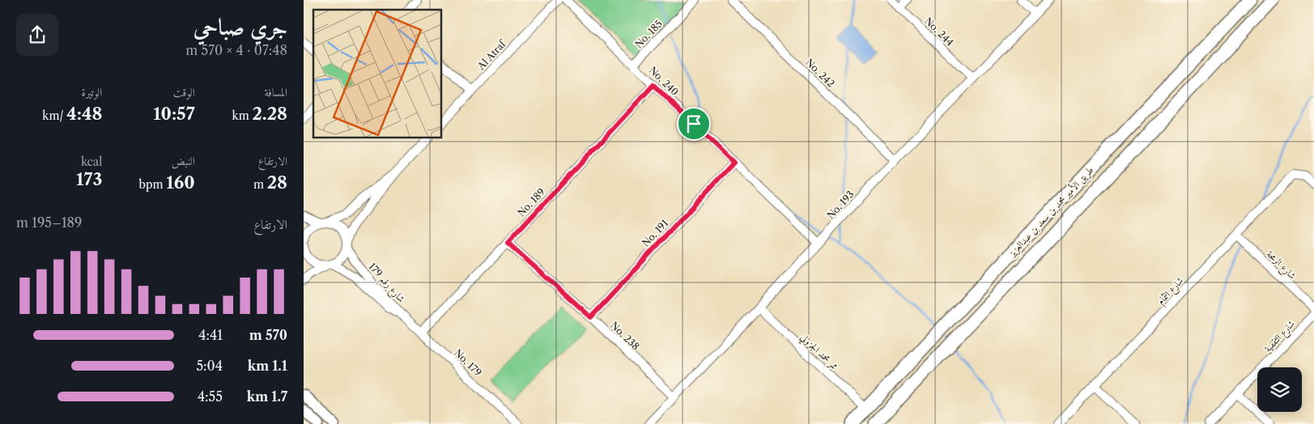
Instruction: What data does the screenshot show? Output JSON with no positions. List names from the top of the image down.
{
  "streets": {
    "main road": ["طريق الأمير محمد بن سعد بن عبدالعزيز"],
    "street": [
      "No. 244",
      "No. 185",
      "Al Atraf",
      "No. 242",
      "No. 240",
      "No. 189",
      "No. 193",
      "No. 191",
      "شارع الرمحة",
      "شارع رقم 179",
      "شارع الثمام",
      "No. 238",
      "شارع الثقفية",
      "ممر محمد الجزولي",
      "No. 179"
    ]
  },
  "crossings": [
    ["No. 244", "No. 193"],
    ["No. 185", "No. 240"],
    ["No. 242", "No. 193"],
    ["No. 240", "No. 189"],
    ["No. 240", "No. 193"],
    ["No. 240", "No. 191"],
    ["No. 189", "No. 238"],
    ["No. 189", "No. 179"],
    ["No. 193", "No. 238"],
    ["No. 193", "ممر محمد الجزولي"],
    ["طريق الأمير محمد بن سعد بن عبدالعزيز", "ممر محمد الجزولي"],
    ["No. 191", "No. 238"],
    ["شارع الرمحة", "شارع الثمام"],
    ["شارع رقم 179", "No. 179"]
  ],
  "page": {
    "heading": ["جري صباحي", "07:48 · 4 × 570 m"],
    "stats": [
      ["المسافة", "2.28 km"],
      ["الوقت", "10:57"],
      ["الوتيرة", "4:48 /km"],
      ["الارتفاع", "28 m"],
      ["النبض", "160 bpm"],
      ["kcal", "173"]
    ],
    "chart": ["الارتفاع", "189–195 m"],
    "list": [
      {
        "name": "570 m",
        "note": "4:41"
      },
      {
        "name": "1.1 km",
        "note": "5:04"
      },
      {
        "name": "1.7 km",
        "note": "4:55"
      }
    ]
  }
}
